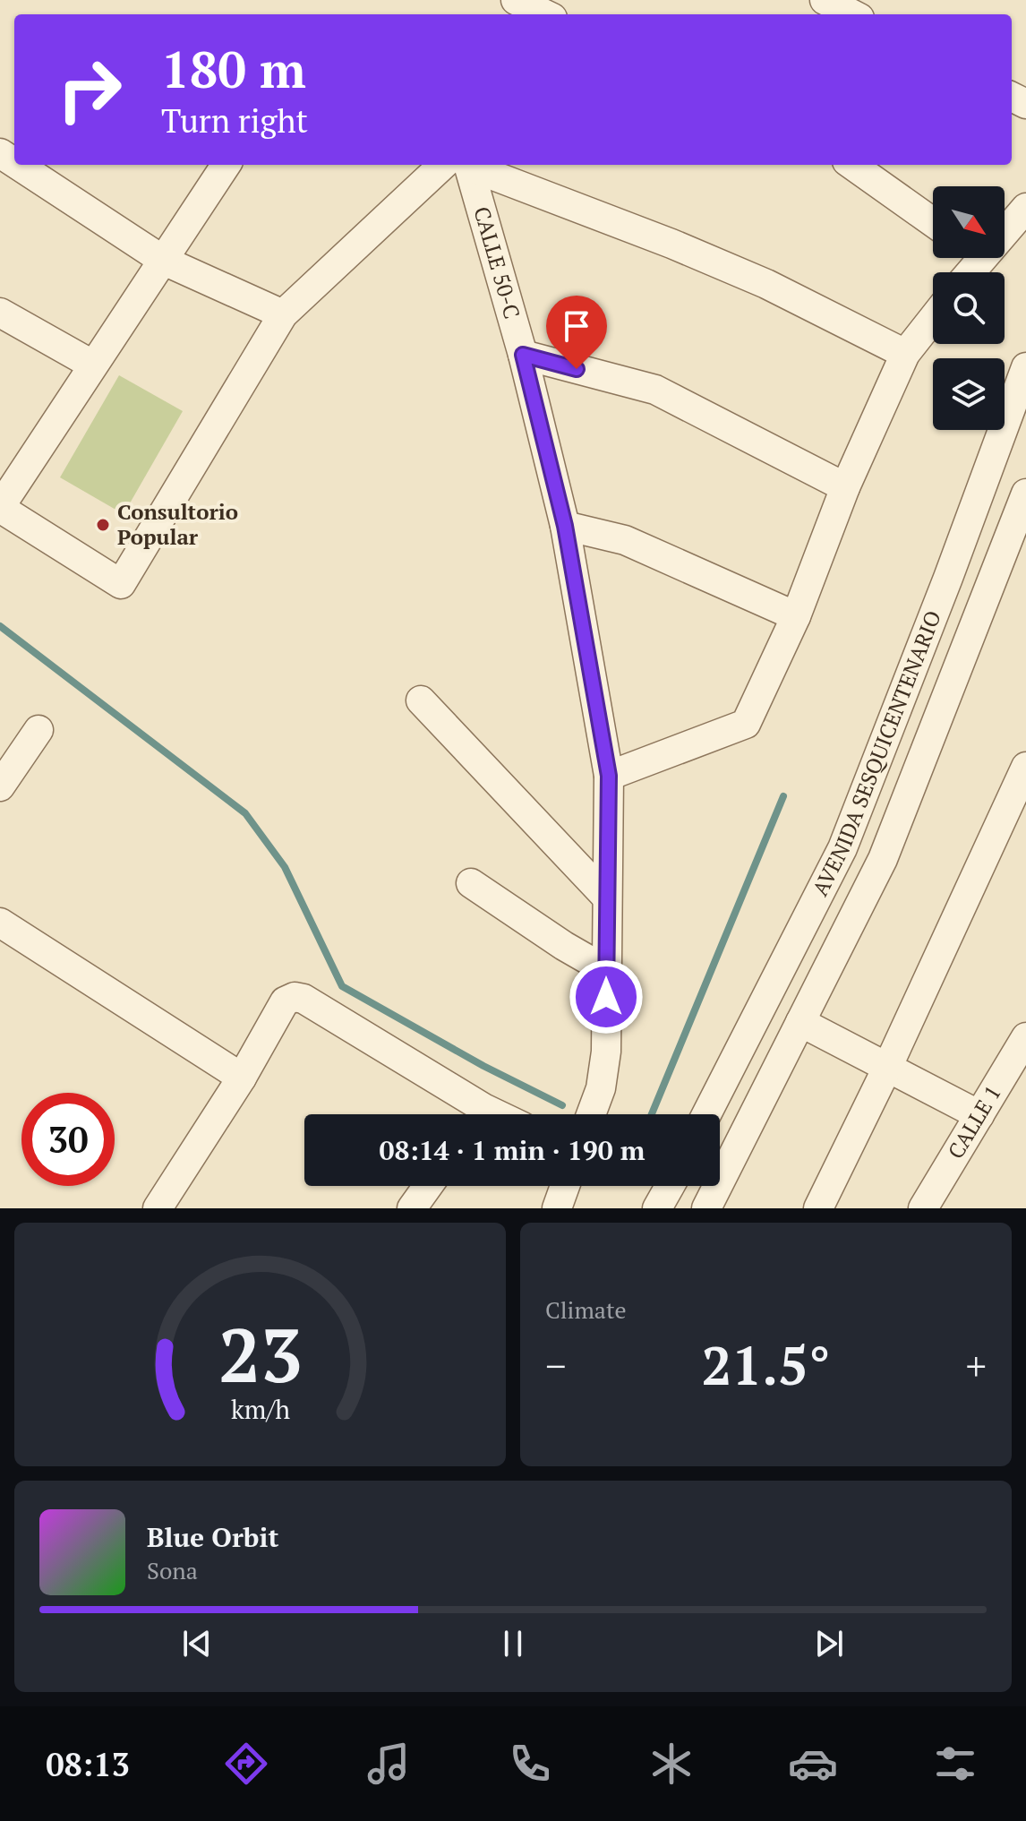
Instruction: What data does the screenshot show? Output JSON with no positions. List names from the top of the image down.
{
  "streets": {
    "street": ["CALLE 50-C", "AVENIDA SESQUICENTENARIO", "CALLE 1"]
  },
  "places": ["Consultorio Popular"],
  "north": "bottom right",
  "page": {
    "turn": ["180 m", "Turn right"],
    "limit": "30",
    "trip": "08:14 · 1 min · 190 m",
    "tile": "Climate",
    "heat": ["−", "21.5°", "+"],
    "song": ["Blue Orbit", "Sona"],
    "tabs": "08:13",
    "gauge": ["23", "km/h"]
  }
}
